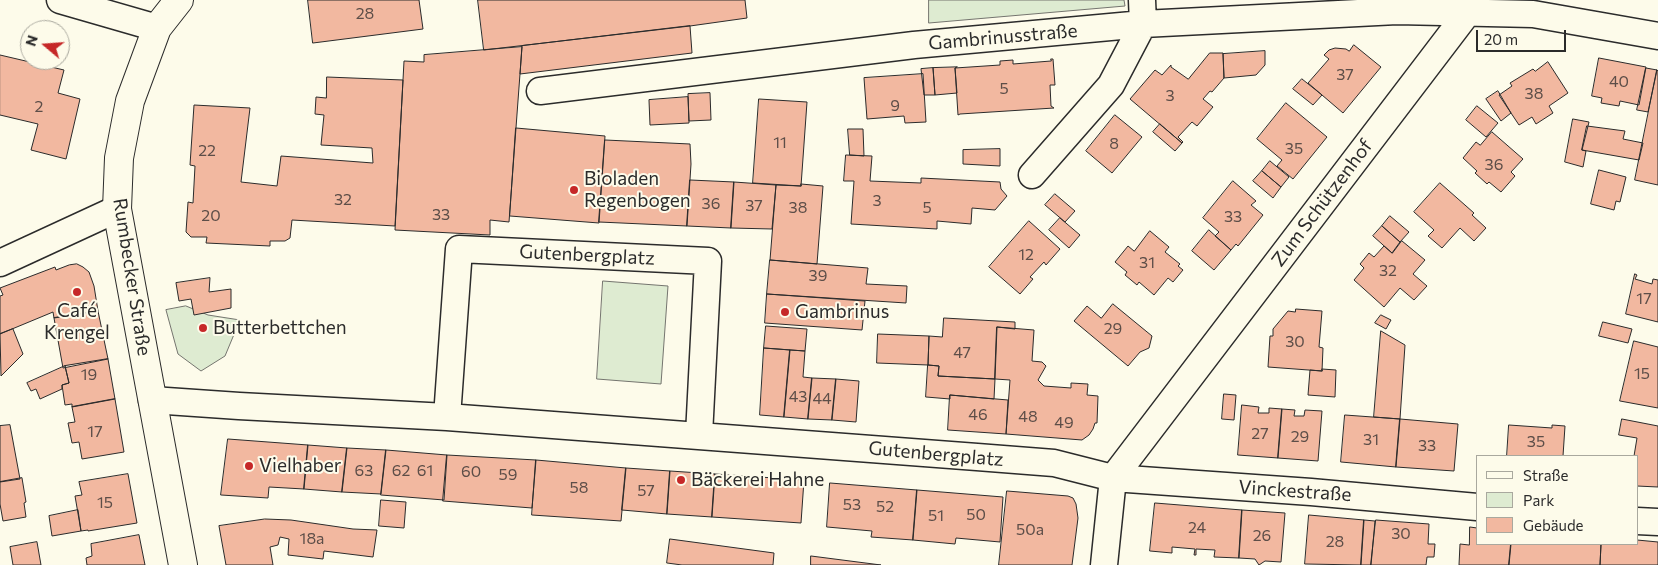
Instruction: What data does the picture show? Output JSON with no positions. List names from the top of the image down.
{
  "streets": {
    "street": [
      "Gambrinusstraße",
      "Zum Schützenhof",
      "Gutenbergplatz",
      "Rumbecker Straße",
      "Vinckestraße"
    ]
  },
  "crossings": [
    ["Gambrinusstraße", "Zum Schützenhof"],
    ["Zum Schützenhof", "Gutenbergplatz"],
    ["Zum Schützenhof", "Vinckestraße"],
    ["Gutenbergplatz", "Rumbecker Straße"],
    ["Gutenbergplatz", "Vinckestraße"]
  ],
  "places": [
    "Bioladen Regenbogen",
    "Café Krengel",
    "Gambrinus",
    "Butterbettchen",
    "Vielhaber",
    "Bäckerei Hahne"
  ],
  "house_numbers": [
    "28",
    "37",
    "40",
    "5",
    "38",
    "3",
    "9",
    "2",
    "11",
    "8",
    "35",
    "22",
    "36",
    "32",
    "3",
    "36",
    "37",
    "38",
    "5",
    "33",
    "20",
    "33",
    "12",
    "31",
    "32",
    "39",
    "17",
    "29",
    "30",
    "47",
    "15",
    "19",
    "43",
    "44",
    "46",
    "48",
    "49",
    "17",
    "27",
    "29",
    "31",
    "35",
    "33",
    "63",
    "62",
    "61",
    "60",
    "59",
    "58",
    "57",
    "15",
    "53",
    "52",
    "50",
    "51",
    "24",
    "50a",
    "30",
    "26",
    "18a",
    "28"
  ],
  "legend": ["Straße", "Park", "Gebäude"],
  "scale_bar": "20 m",
  "north": "left"
}
